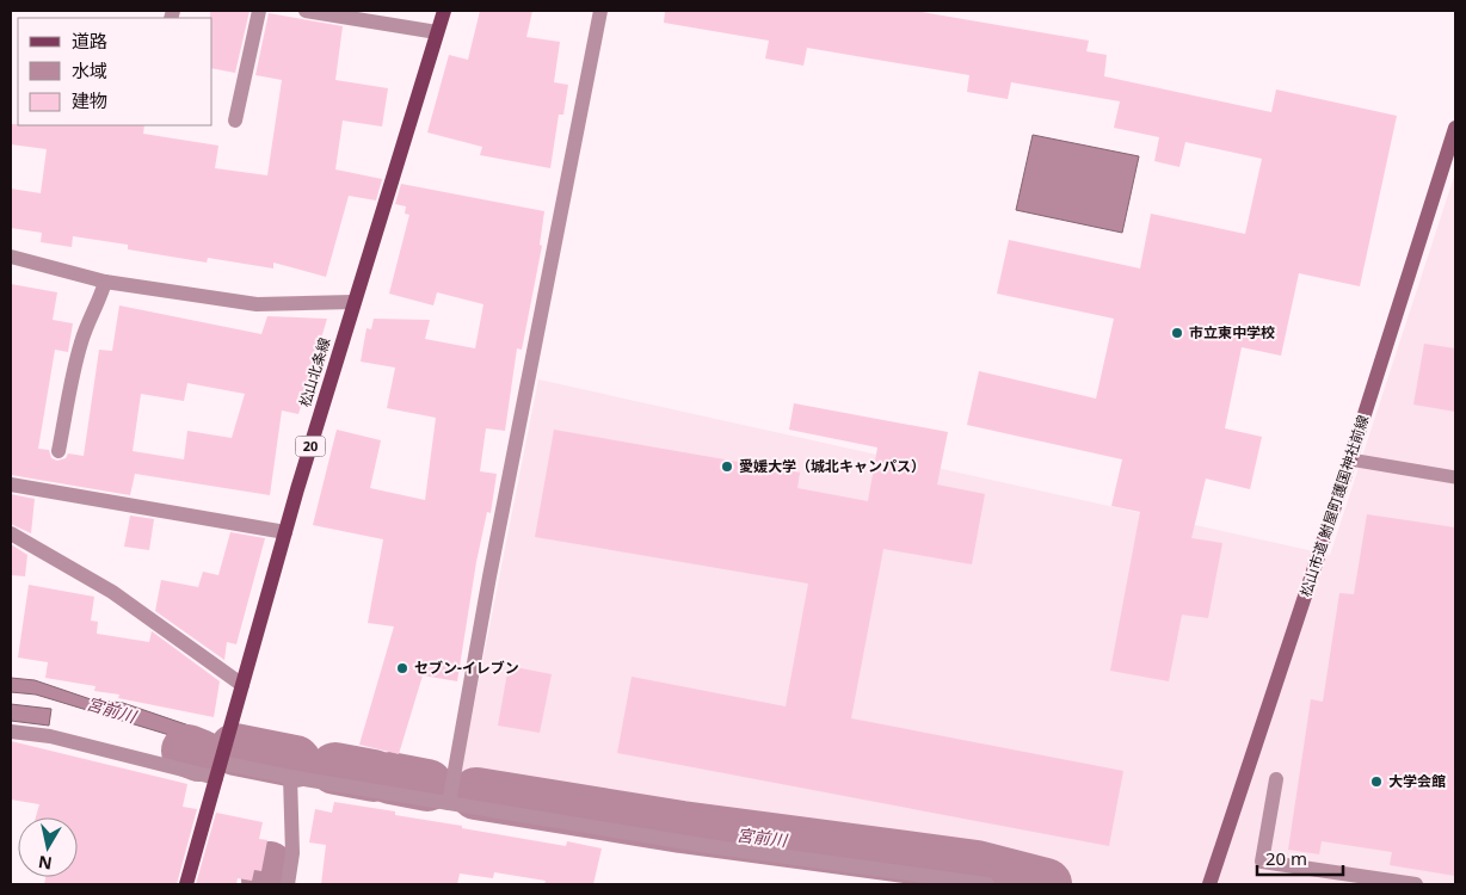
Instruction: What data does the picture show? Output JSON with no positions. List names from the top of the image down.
{
  "streets": {
    "main road": ["松山北条線", "20"],
    "street": ["松山市道 鮒屋町護国神社前線"]
  },
  "water": ["宮前川"],
  "places": [
    "市立東中学校",
    "愛媛大学（城北キャンパス）",
    "セブン-イレブン",
    "大学会館"
  ],
  "legend": ["道路", "水域", "建物"],
  "scale_bar": "20 m",
  "north": "bottom"
}
